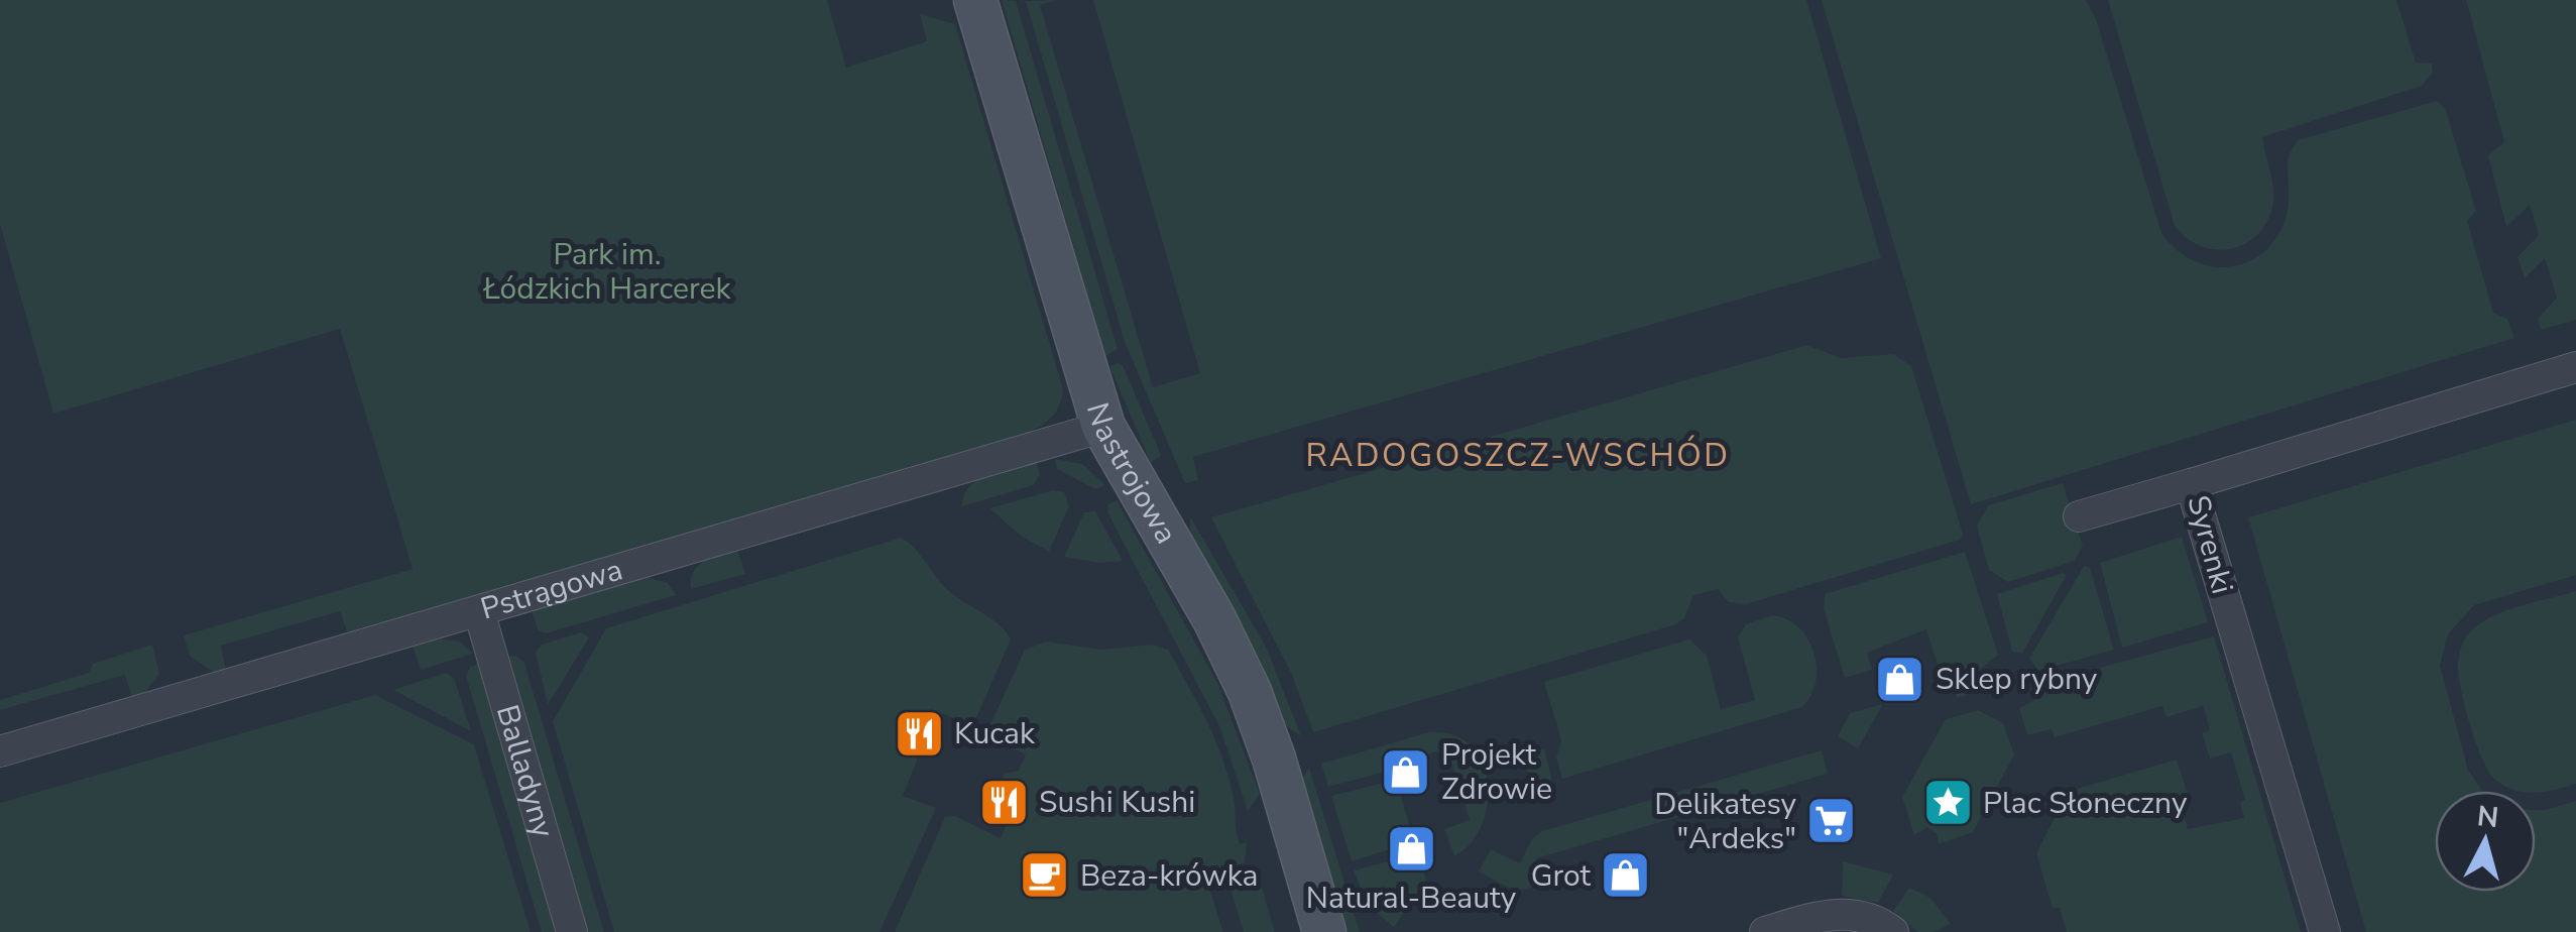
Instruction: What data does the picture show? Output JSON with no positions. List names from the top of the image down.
{
  "streets": {
    "street": [
      "Nastrojowa",
      "Syrenki",
      "Pstrągowa",
      "Balladyny"
    ]
  },
  "crossings": [
    ["Nastrojowa", "Pstrągowa"],
    ["Pstrągowa", "Balladyny"]
  ],
  "districts": ["RADOGOSZCZ-WSCHÓD"],
  "parks": ["Park im. Łódzkich Harcerek"],
  "places": {
    "shop": [
      "Sklep rybny",
      "Projekt Zdrowie",
      "Natural-Beauty",
      "Grot"
    ],
    "restaurant": ["Kucak", "Sushi Kushi"],
    "place": ["Plac Słoneczny"],
    "supermarket": ["Delikatesy \"Ardeks\""],
    "cafe": ["Beza-krówka"]
  },
  "north": "top"
}
